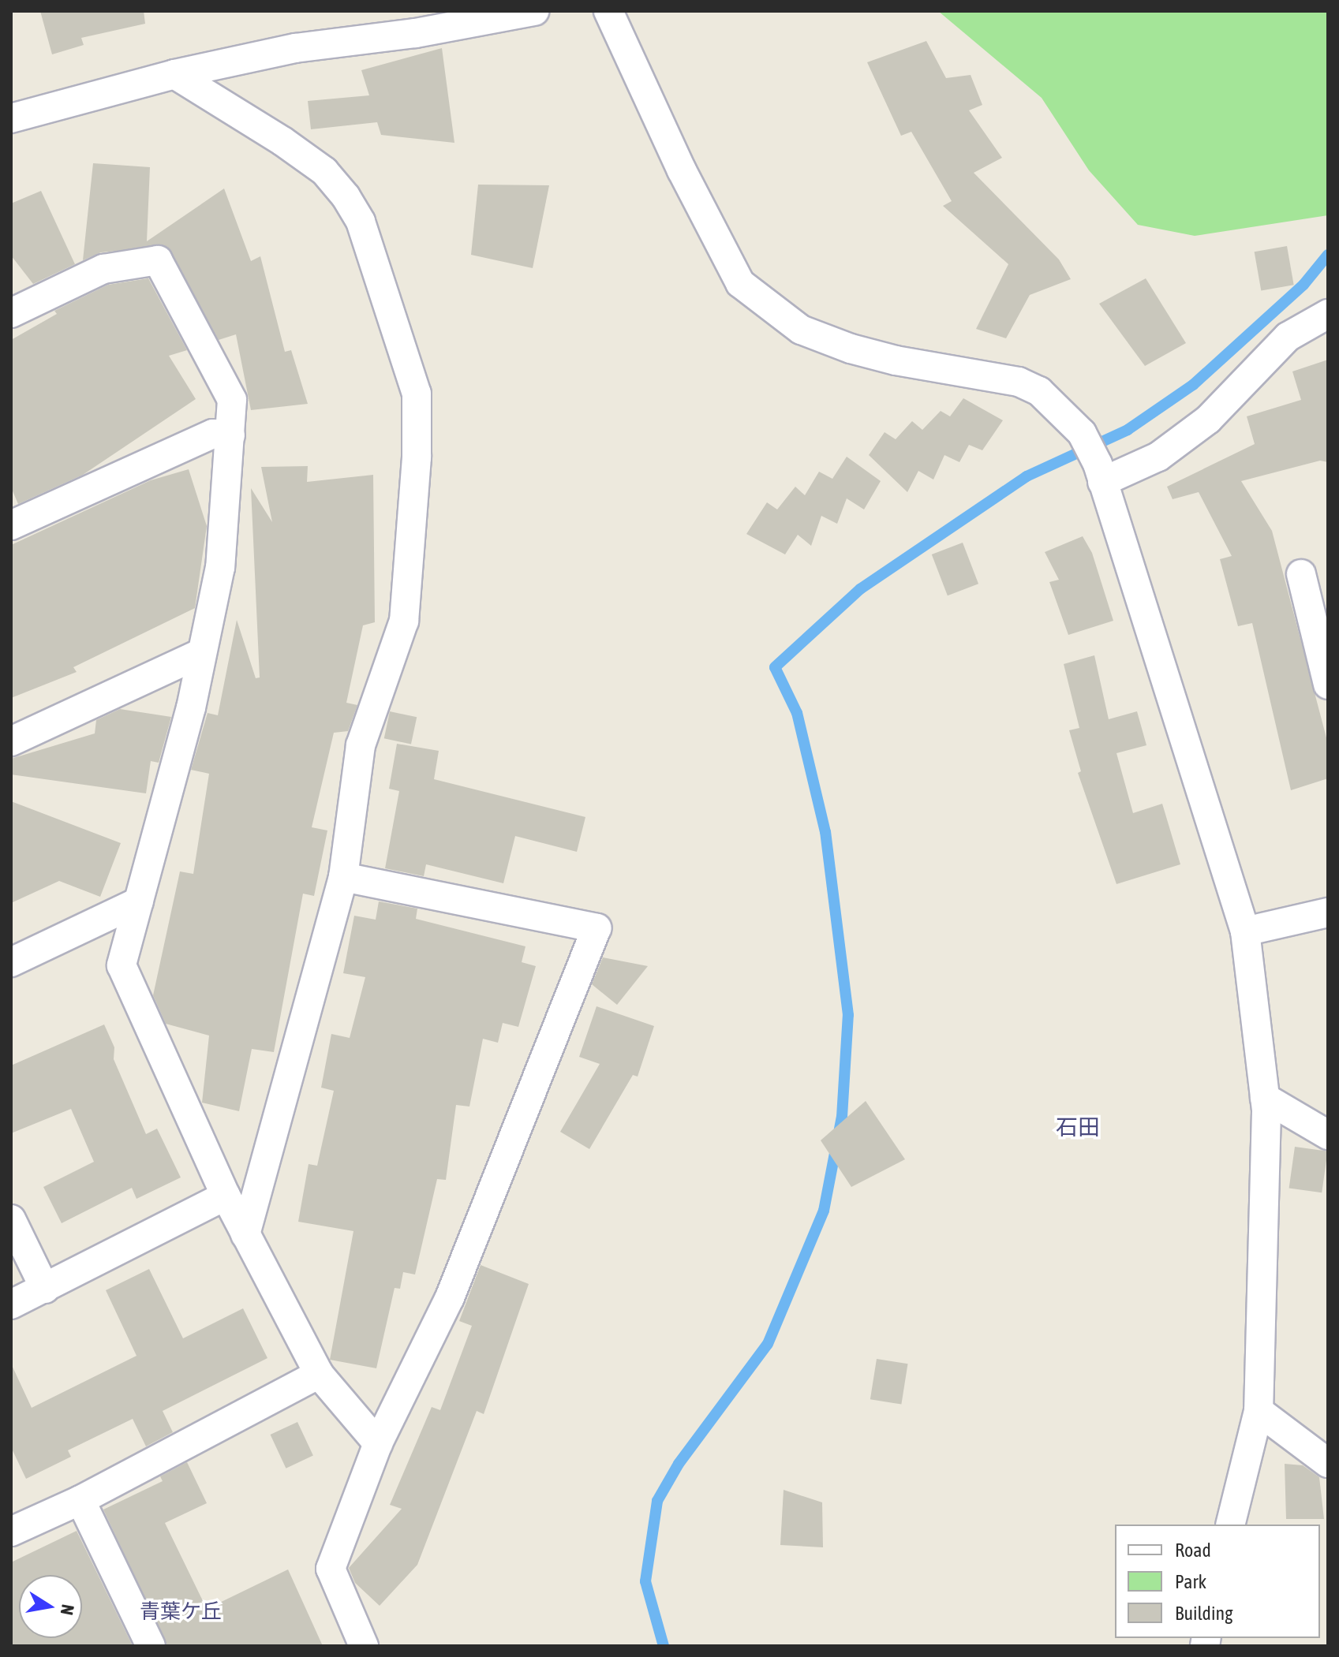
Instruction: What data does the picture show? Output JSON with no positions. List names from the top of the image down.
{
  "districts": ["石田", "青葉ケ丘"],
  "legend": ["Road", "Park", "Building"],
  "north": "right"
}
